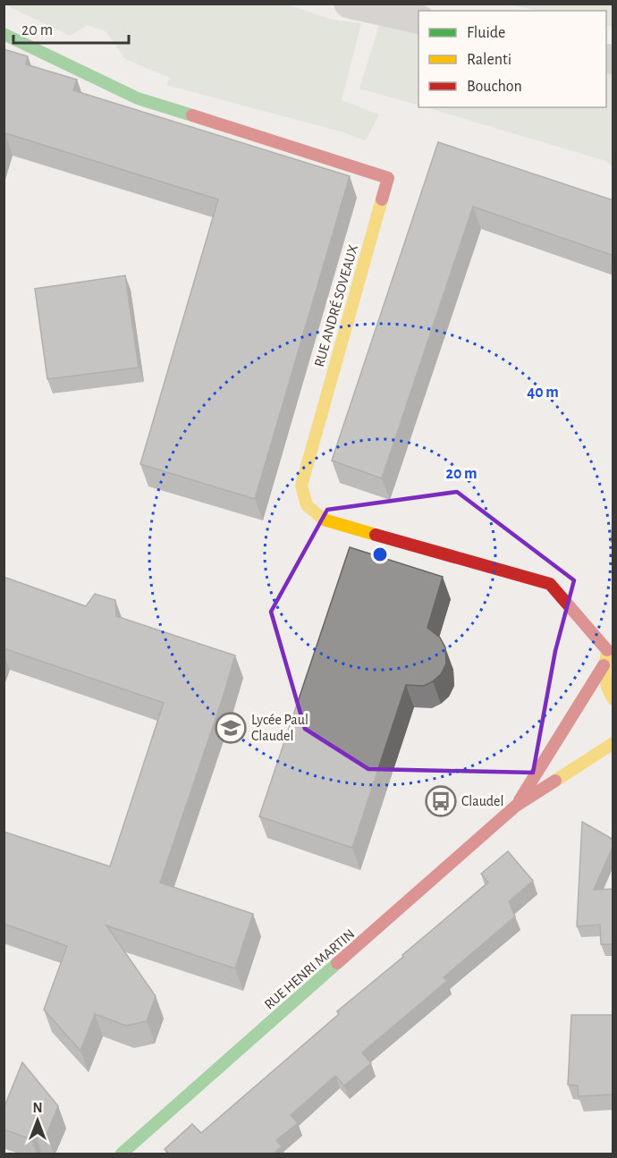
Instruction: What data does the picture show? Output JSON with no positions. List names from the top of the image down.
{
  "streets": {
    "street": ["RUE ANDRÉ SOVEAUX", "RUE HENRI MARTIN"]
  },
  "places": {
    "school or university": ["Lycée Paul Claudel"],
    "bus stop": ["Claudel"]
  },
  "legend": ["Fluide", "Ralenti", "Bouchon"],
  "scale_bar": "20 m",
  "north": "top",
  "rings": ["40 m", "20 m"]
}
